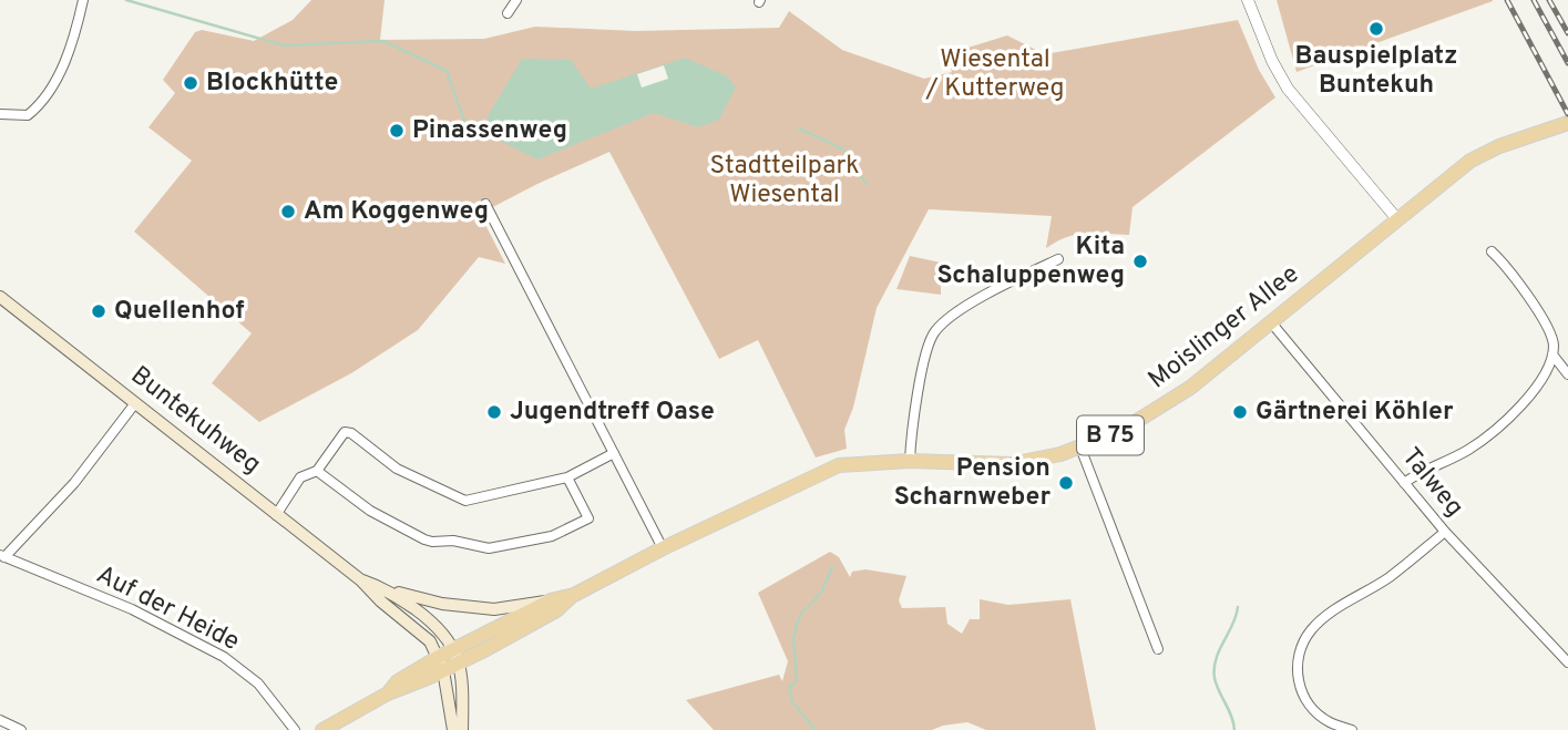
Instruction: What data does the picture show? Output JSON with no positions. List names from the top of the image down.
{
  "streets": {
    "main road": ["Moislinger Allee", "Buntekuhweg", "B 75"],
    "street": ["Talweg", "Auf der Heide"]
  },
  "crossings": [
    ["Moislinger Allee", "Buntekuhweg"],
    ["Moislinger Allee", "B 75"],
    ["Moislinger Allee", "Talweg"],
    ["Buntekuhweg", "B 75"]
  ],
  "parks": ["Wiesental / Kutterweg", "Stadtteilpark Wiesental"],
  "places": [
    "Bauspielplatz Buntekuh",
    "Blockhütte",
    "Pinassenweg",
    "Am Koggenweg",
    "Kita Schaluppenweg",
    "Quellenhof",
    "Jugendtreff Oase",
    "Gärtnerei Köhler",
    "Pension Scharnweber"
  ]
}
